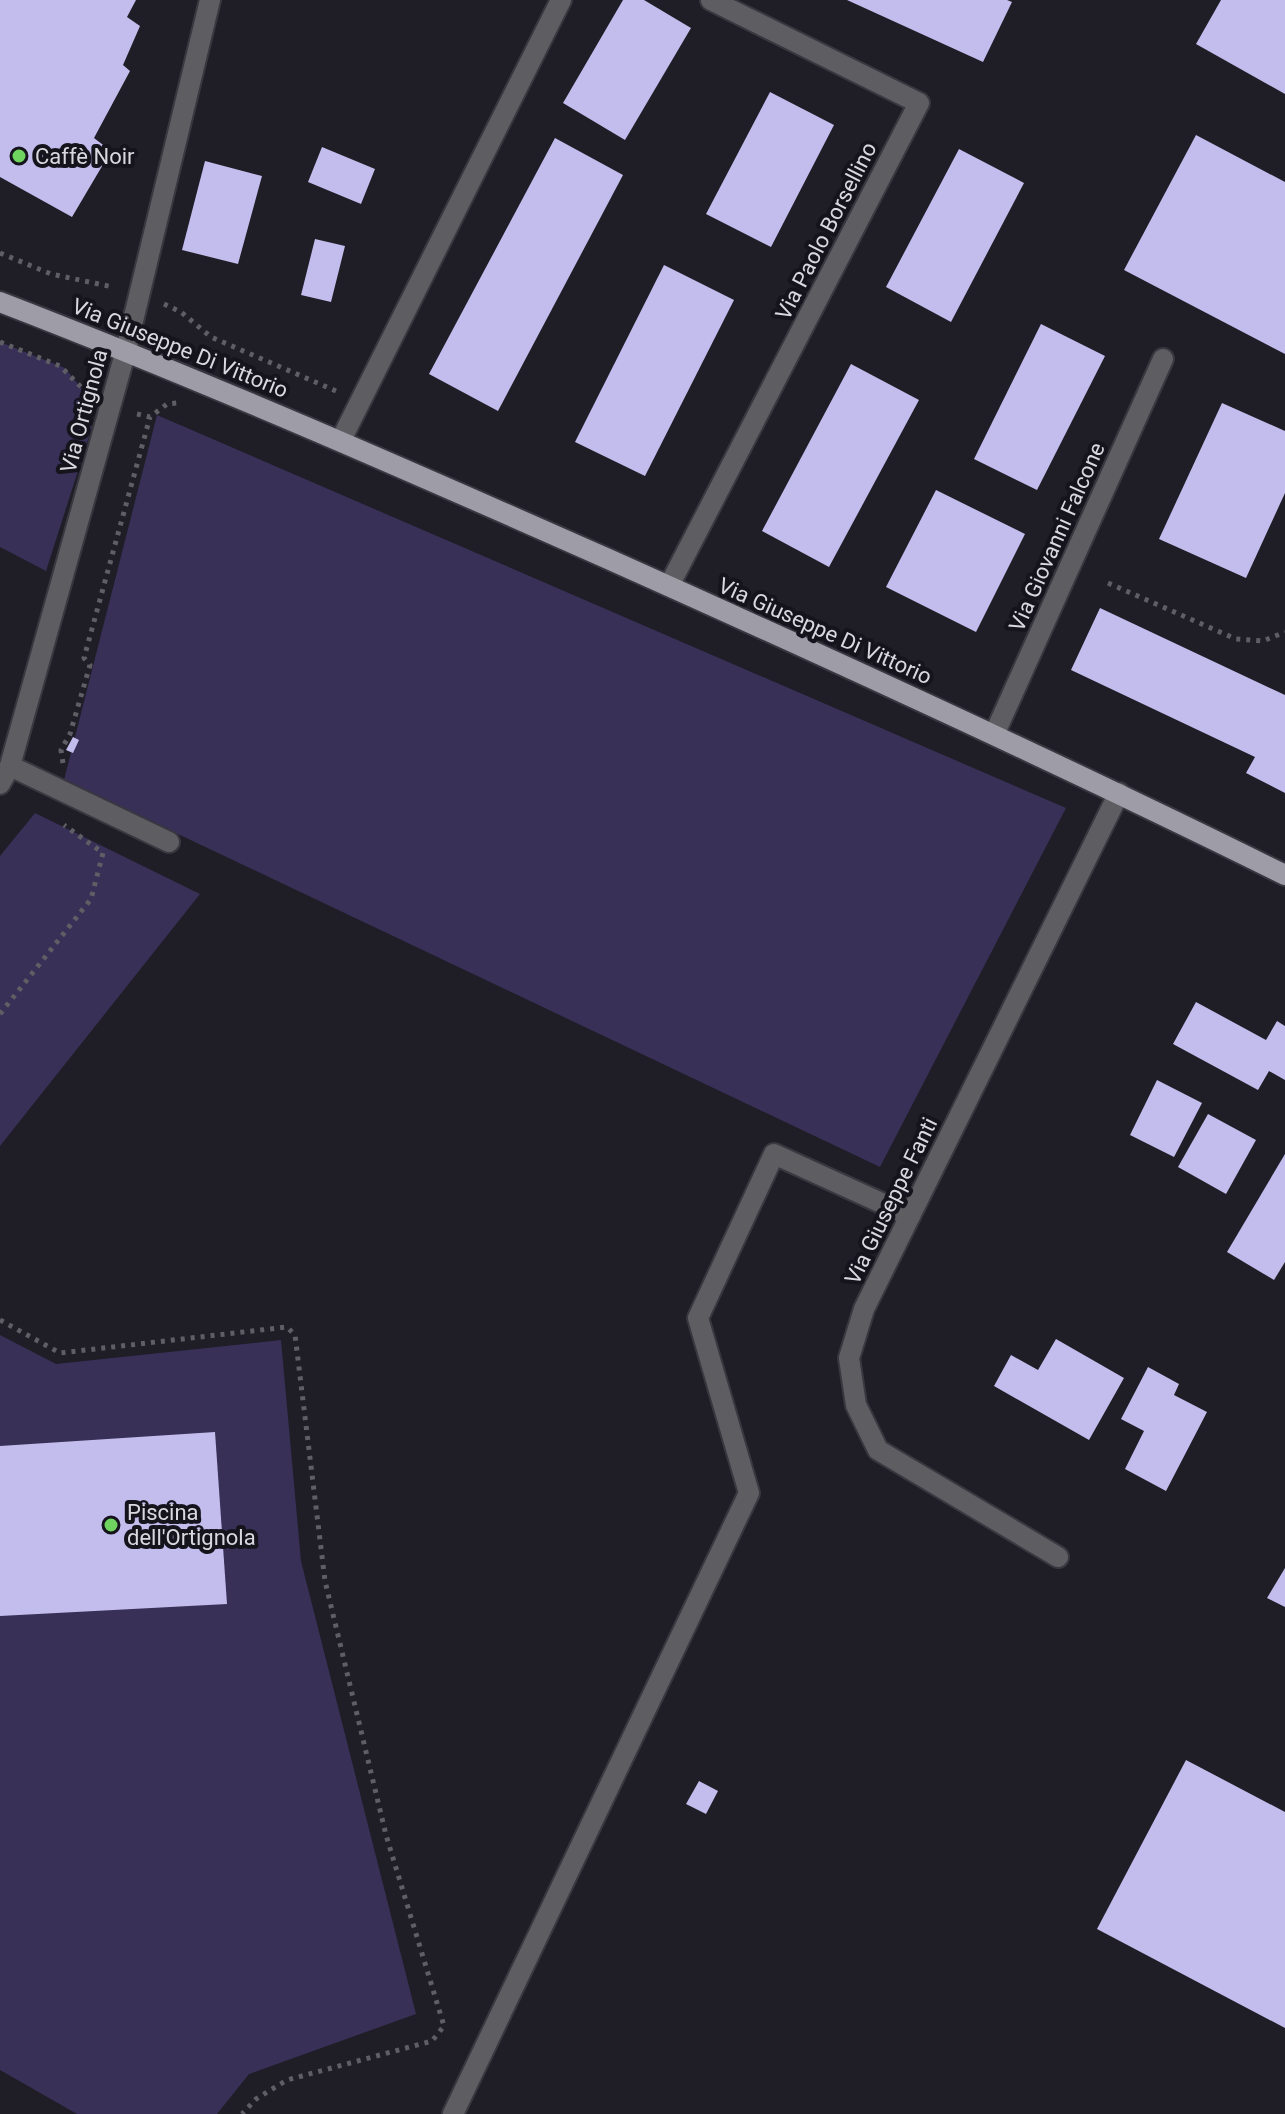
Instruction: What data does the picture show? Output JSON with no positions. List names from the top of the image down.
{
  "streets": {
    "main road": ["Via Giuseppe Di Vittorio"],
    "street": [
      "Via Paolo Borsellino",
      "Via Ortignola",
      "Via Giovanni Falcone",
      "Via Giuseppe Fanti"
    ]
  },
  "crossings": [
    ["Via Paolo Borsellino", "Via Giuseppe Di Vittorio"],
    ["Via Giuseppe Di Vittorio", "Via Ortignola"],
    ["Via Giuseppe Di Vittorio", "Via Giovanni Falcone"],
    ["Via Giuseppe Di Vittorio", "Via Giuseppe Fanti"]
  ],
  "places": ["Caffè Noir", "Piscina dell'Ortignola"]
}
